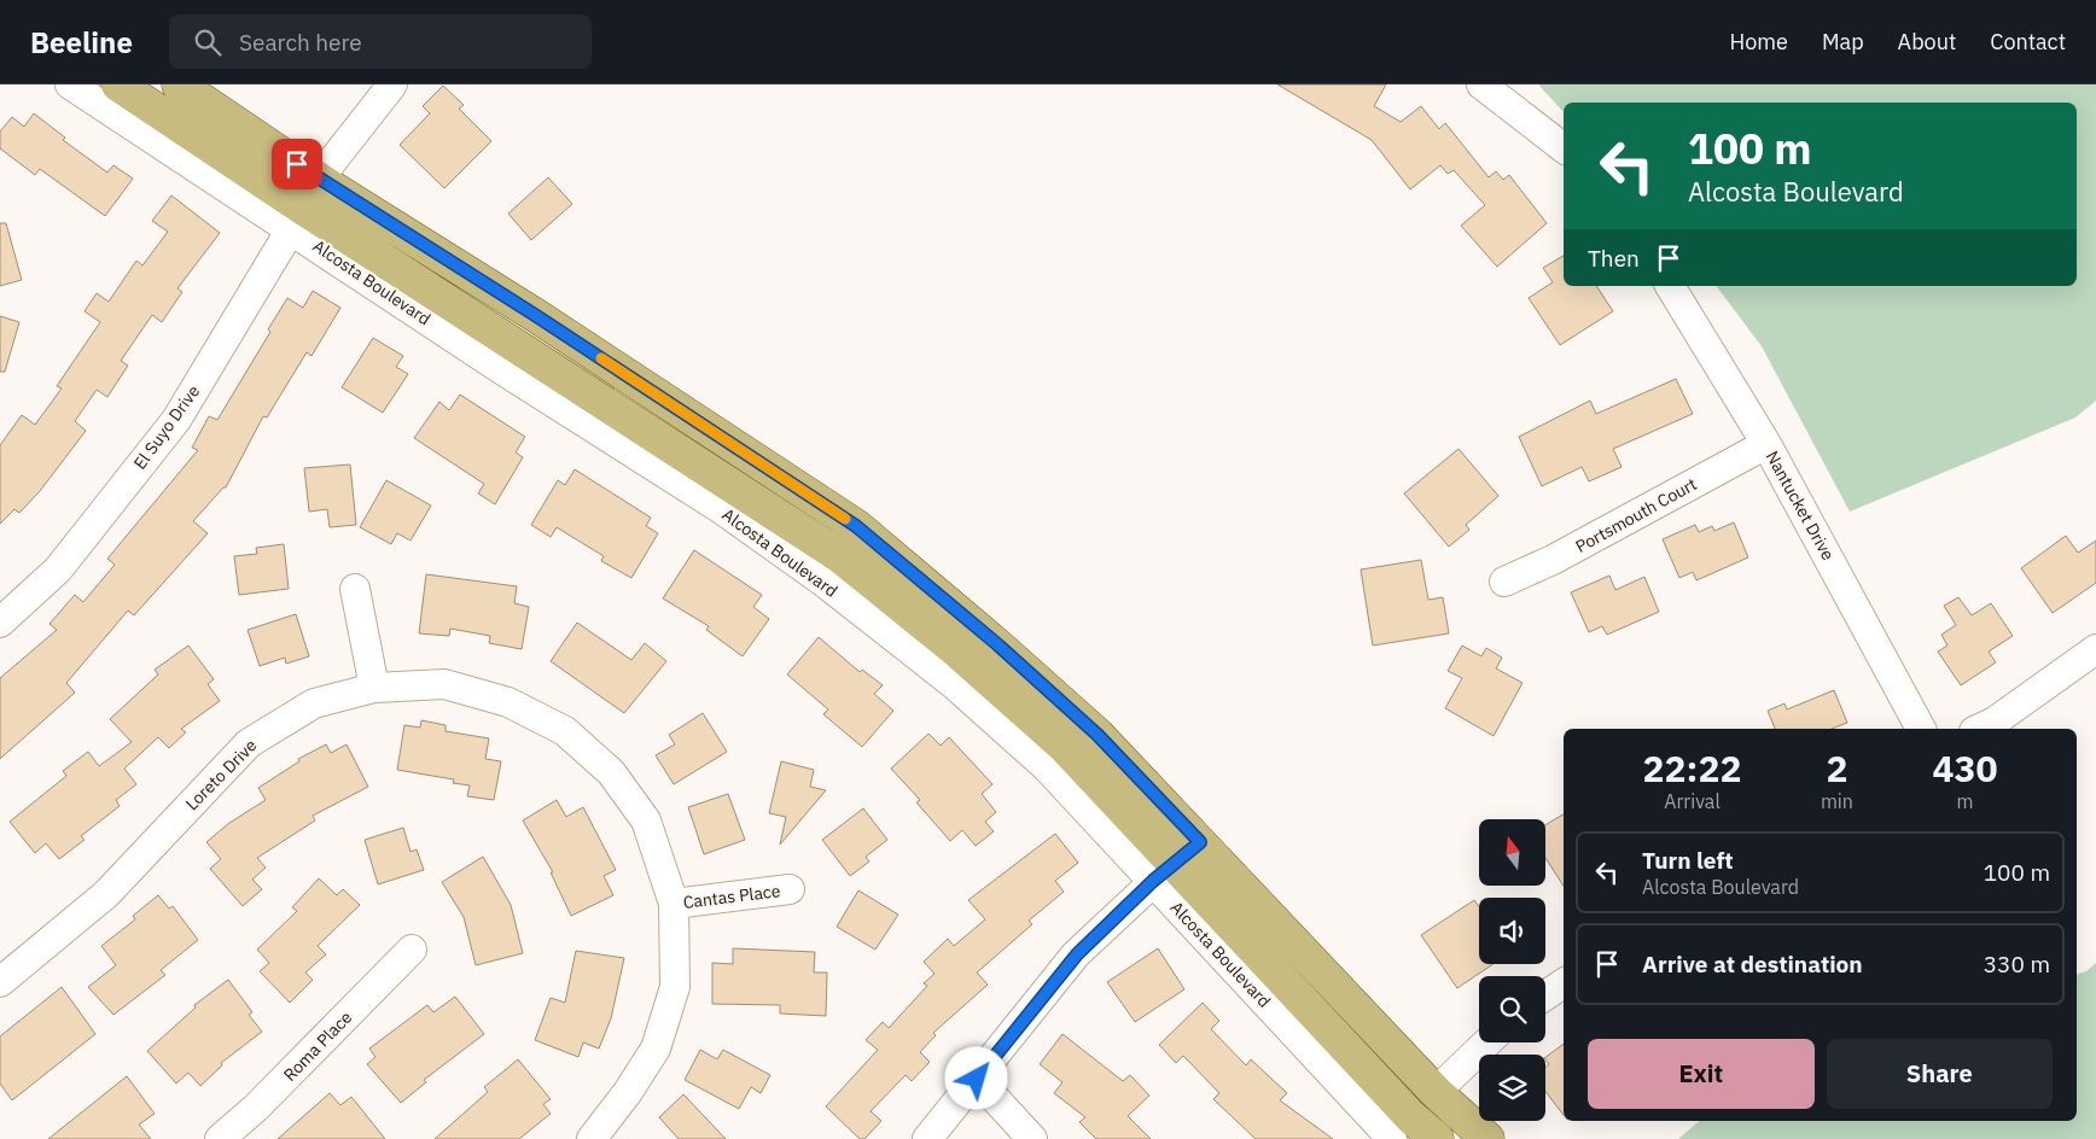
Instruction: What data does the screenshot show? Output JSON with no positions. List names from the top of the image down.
{
  "streets": {
    "main road": ["Alcosta Boulevard"],
    "street": [
      "El Suyo Drive",
      "Nantucket Drive",
      "Portsmouth Court",
      "Loreto Drive",
      "Cantas Place",
      "Roma Place"
    ]
  },
  "crossings": [
    ["Alcosta Boulevard", "El Suyo Drive"],
    ["Nantucket Drive", "Portsmouth Court"],
    ["Loreto Drive", "Cantas Place"]
  ],
  "north": "top",
  "page": {
    "header": "Beeline",
    "search": "Search here",
    "nav": [
      "Home",
      "Map",
      "About",
      "Contact"
    ],
    "turn": ["100 m", "Alcosta Boulevard"],
    "then": "Then",
    "eta": [
      "22:22",
      "Arrival",
      "2",
      "min",
      "430",
      "m"
    ],
    "list": [
      {
        "name": "Turn left",
        "note": "Alcosta Boulevard",
        "value": "100 m"
      },
      {
        "name": "Arrive at destination",
        "value": "330 m"
      }
    ],
    "buttons": ["Exit", "Share"]
  }
}
